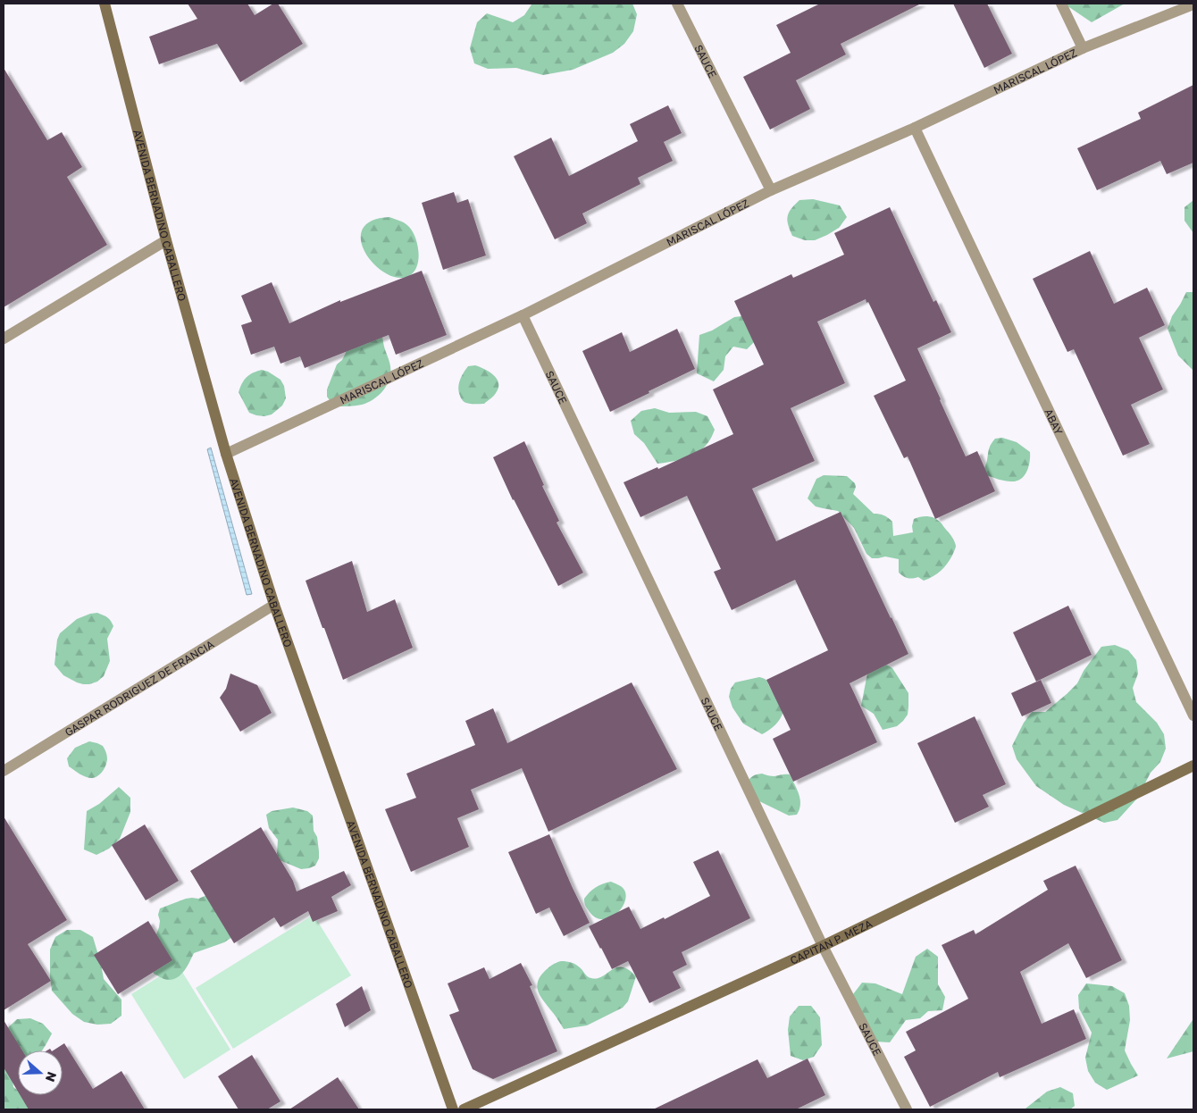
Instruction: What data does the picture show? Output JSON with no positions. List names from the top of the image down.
{
  "streets": {
    "street": [
      "SAUCE",
      "MARISCAL LÓPEZ",
      "AVENIDA BERNADINO CABALLERO",
      "ABAY",
      "GASPAR RODRIGUEZ DE FRANCIA",
      "CAPITAN P. MEZA"
    ]
  },
  "crossings": [
    ["SAUCE", "MARISCAL LÓPEZ"],
    ["SAUCE", "CAPITAN P. MEZA"],
    ["MARISCAL LÓPEZ", "AVENIDA BERNADINO CABALLERO"],
    ["MARISCAL LÓPEZ", "ABAY"],
    ["AVENIDA BERNADINO CABALLERO", "GASPAR RODRIGUEZ DE FRANCIA"]
  ],
  "north": "right"
}
